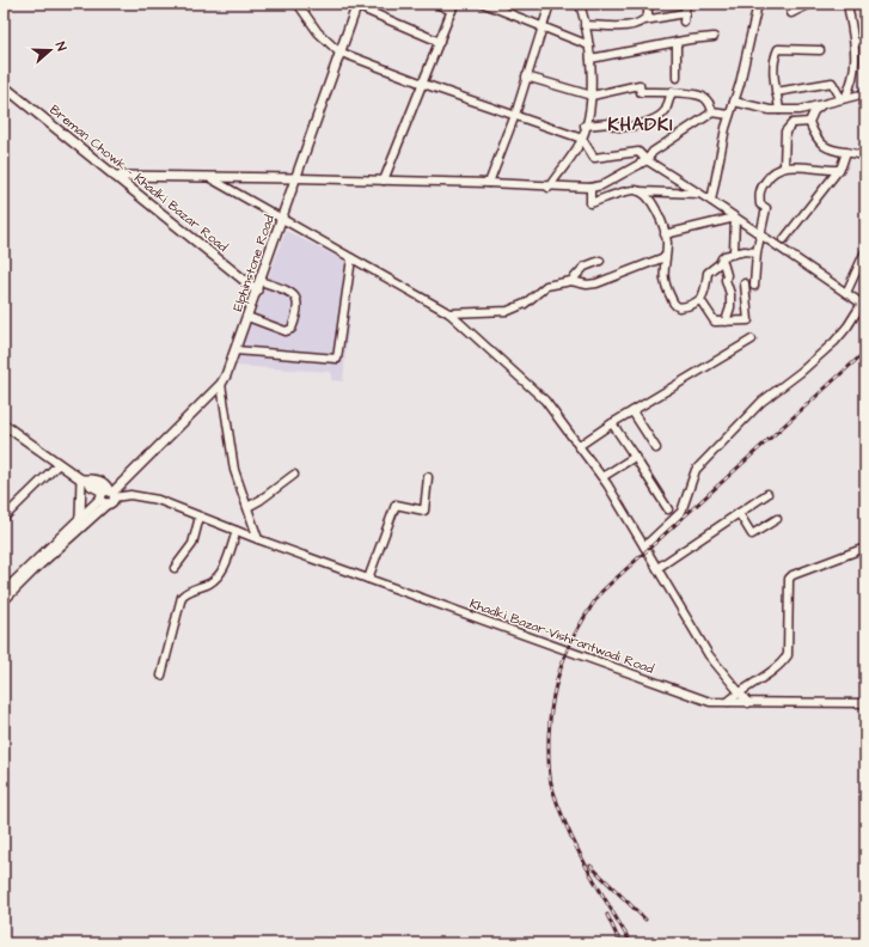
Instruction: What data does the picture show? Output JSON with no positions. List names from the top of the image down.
{
  "streets": {
    "main road": ["Breman Chowk - Khadki Bazar Road", "Elphinstone Road"],
    "street": ["Khadki Bazar-Vishrantwadi Road"]
  },
  "crossings": [
    ["Breman Chowk - Khadki Bazar Road", "Elphinstone Road"],
    ["Elphinstone Road", "Khadki Bazar-Vishrantwadi Road"]
  ],
  "districts": ["KHADKI"],
  "north": "right"
}
